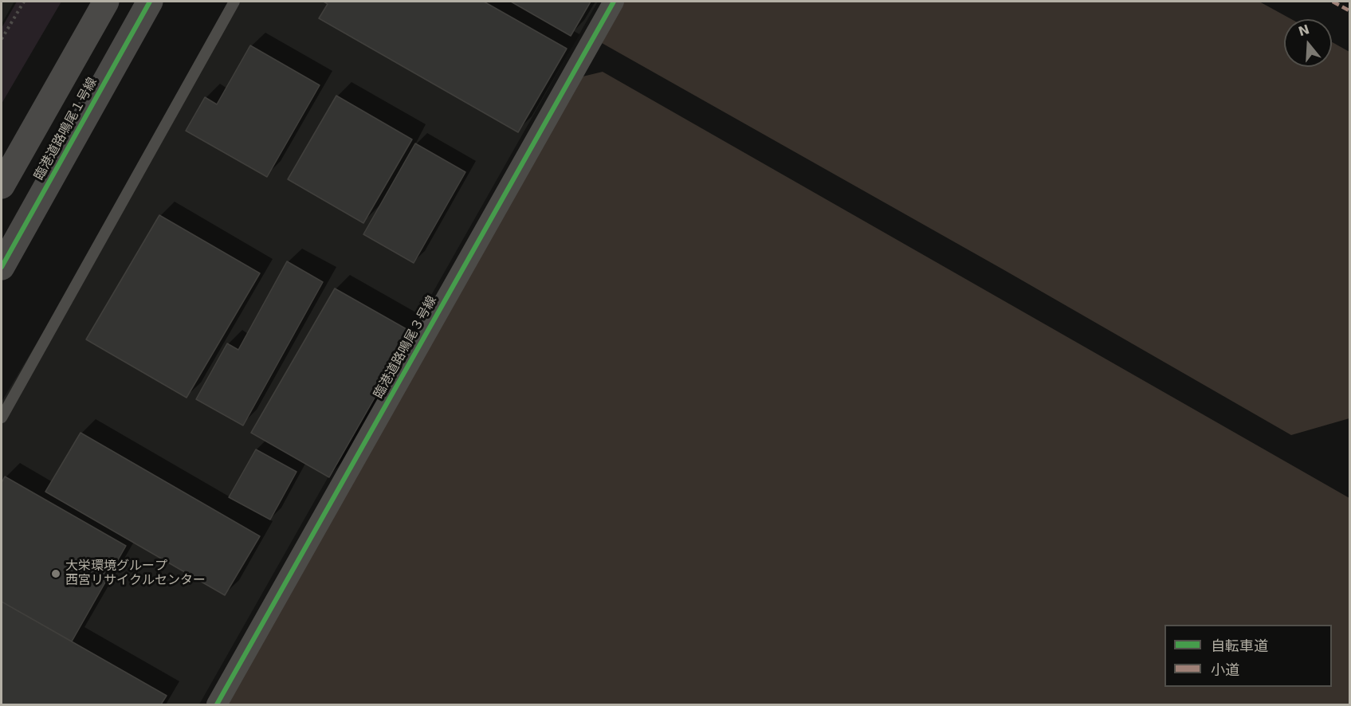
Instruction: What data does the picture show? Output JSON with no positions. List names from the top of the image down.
{
  "streets": {
    "street": ["臨港道路鳴尾１号線", "臨港道路鳴尾３号線"]
  },
  "places": ["大栄環境グループ 西宮リサイクルセンター"],
  "legend": ["自転車道", "小道"],
  "north": "top"
}
